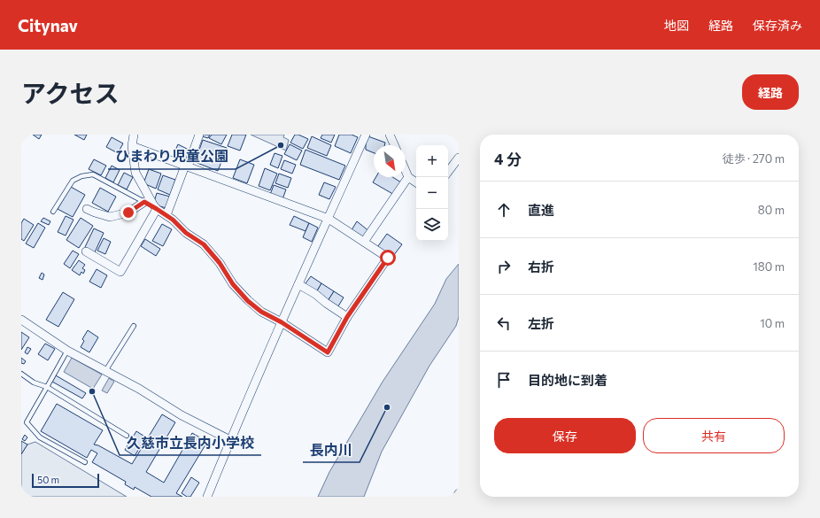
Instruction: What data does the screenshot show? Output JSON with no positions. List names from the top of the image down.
{
  "places": ["ひまわり児童公園", "久慈市立長内小学校", "長内川"],
  "scale_bar": "50 m",
  "north": "bottom right",
  "page": {
    "header": "Citynav",
    "nav": ["地図", "経路", "保存済み"],
    "title": "アクセス",
    "buttons": [
      "経路",
      ["保存", "共有"]
    ],
    "heading": ["4 分", "徒歩 · 270 m"],
    "map_buttons": ["+", "−"],
    "list": [
      ["直進", "80 m"],
      ["右折", "180 m"],
      ["左折", "10 m"],
      "目的地に到着"
    ],
    "scale": "50 m"
  }
}
